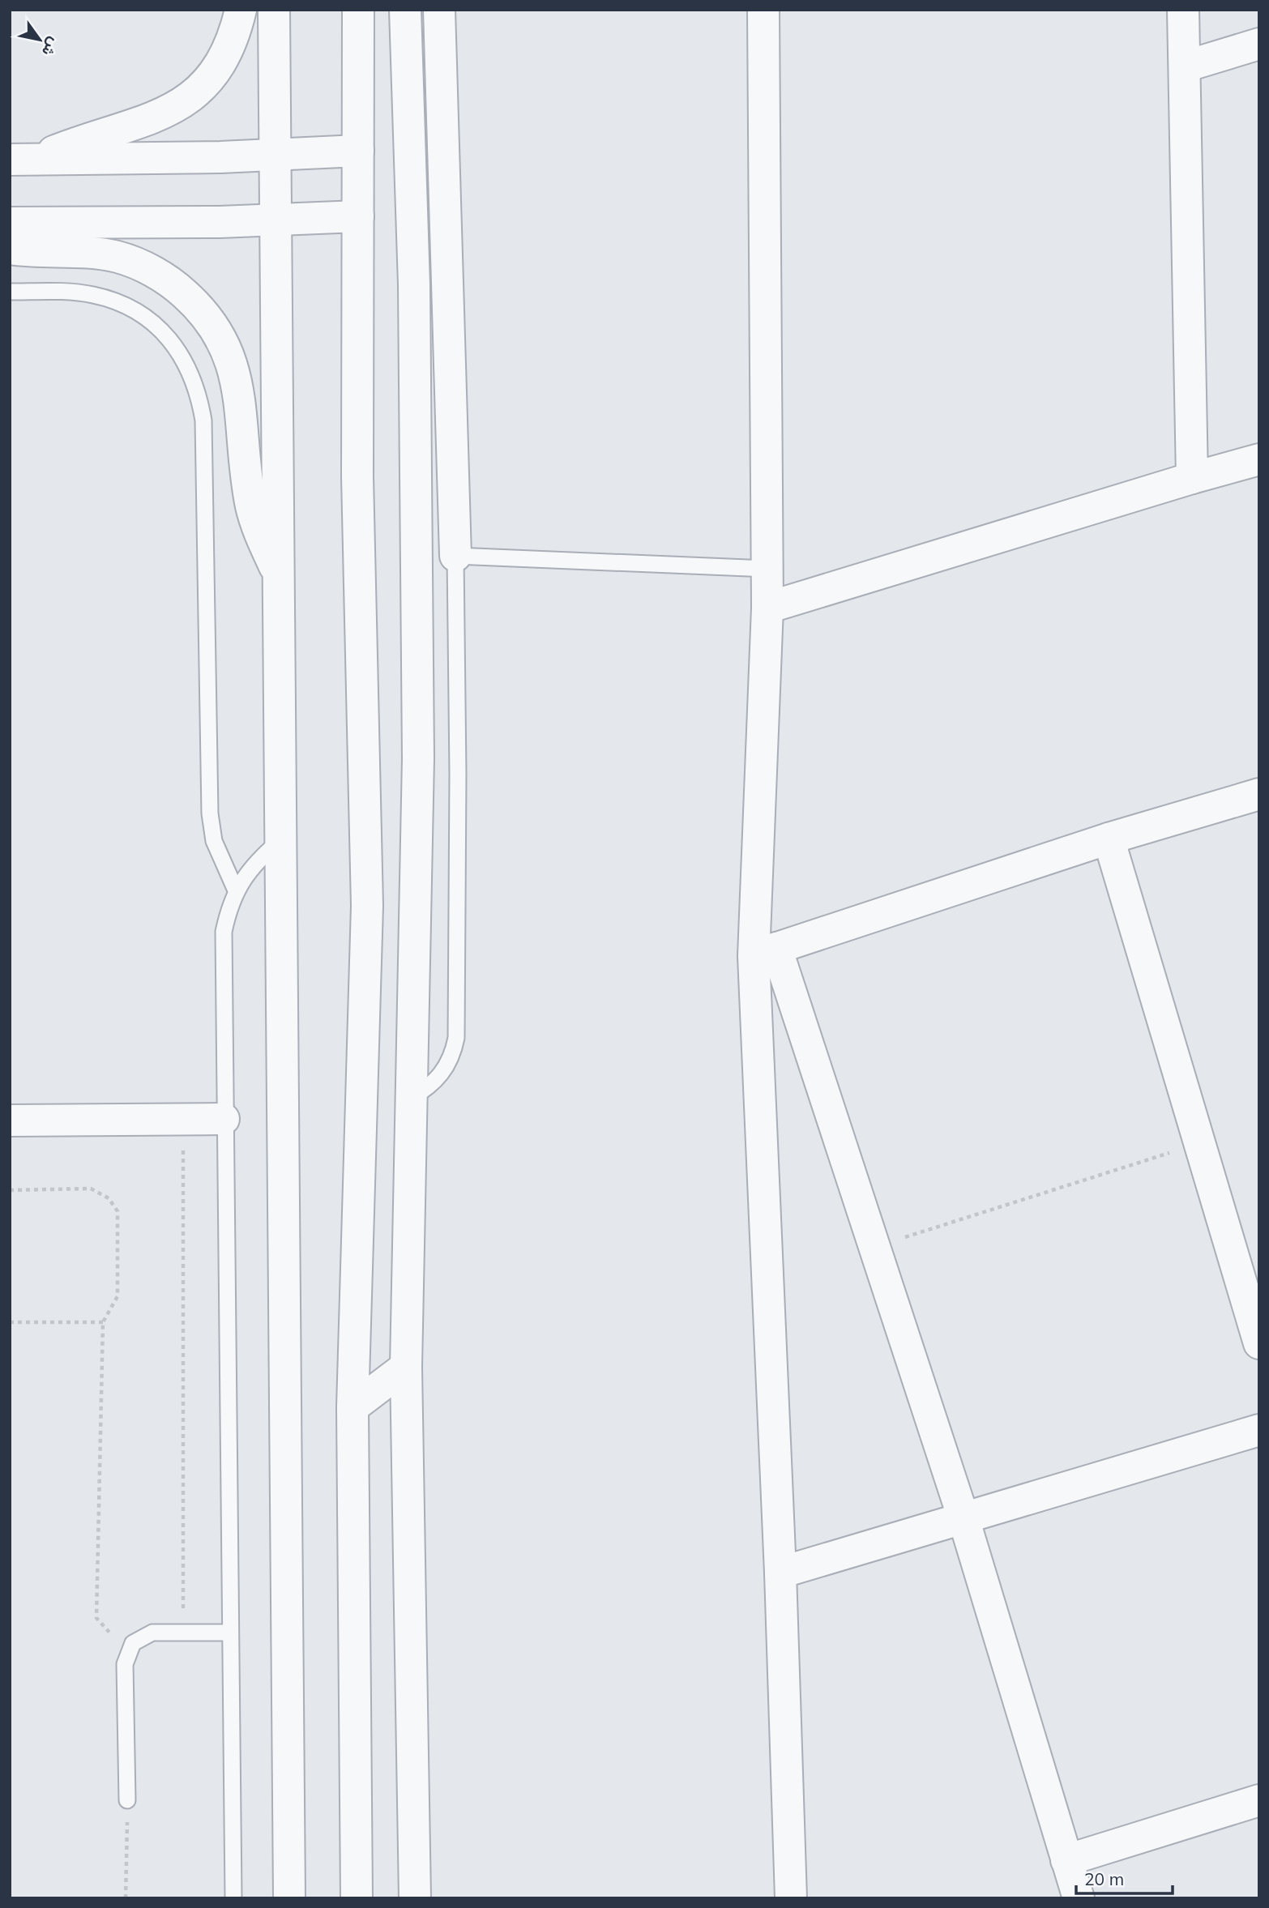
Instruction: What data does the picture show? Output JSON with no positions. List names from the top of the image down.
{
  "scale_bar": "20 m",
  "north": "bottom right"
}
